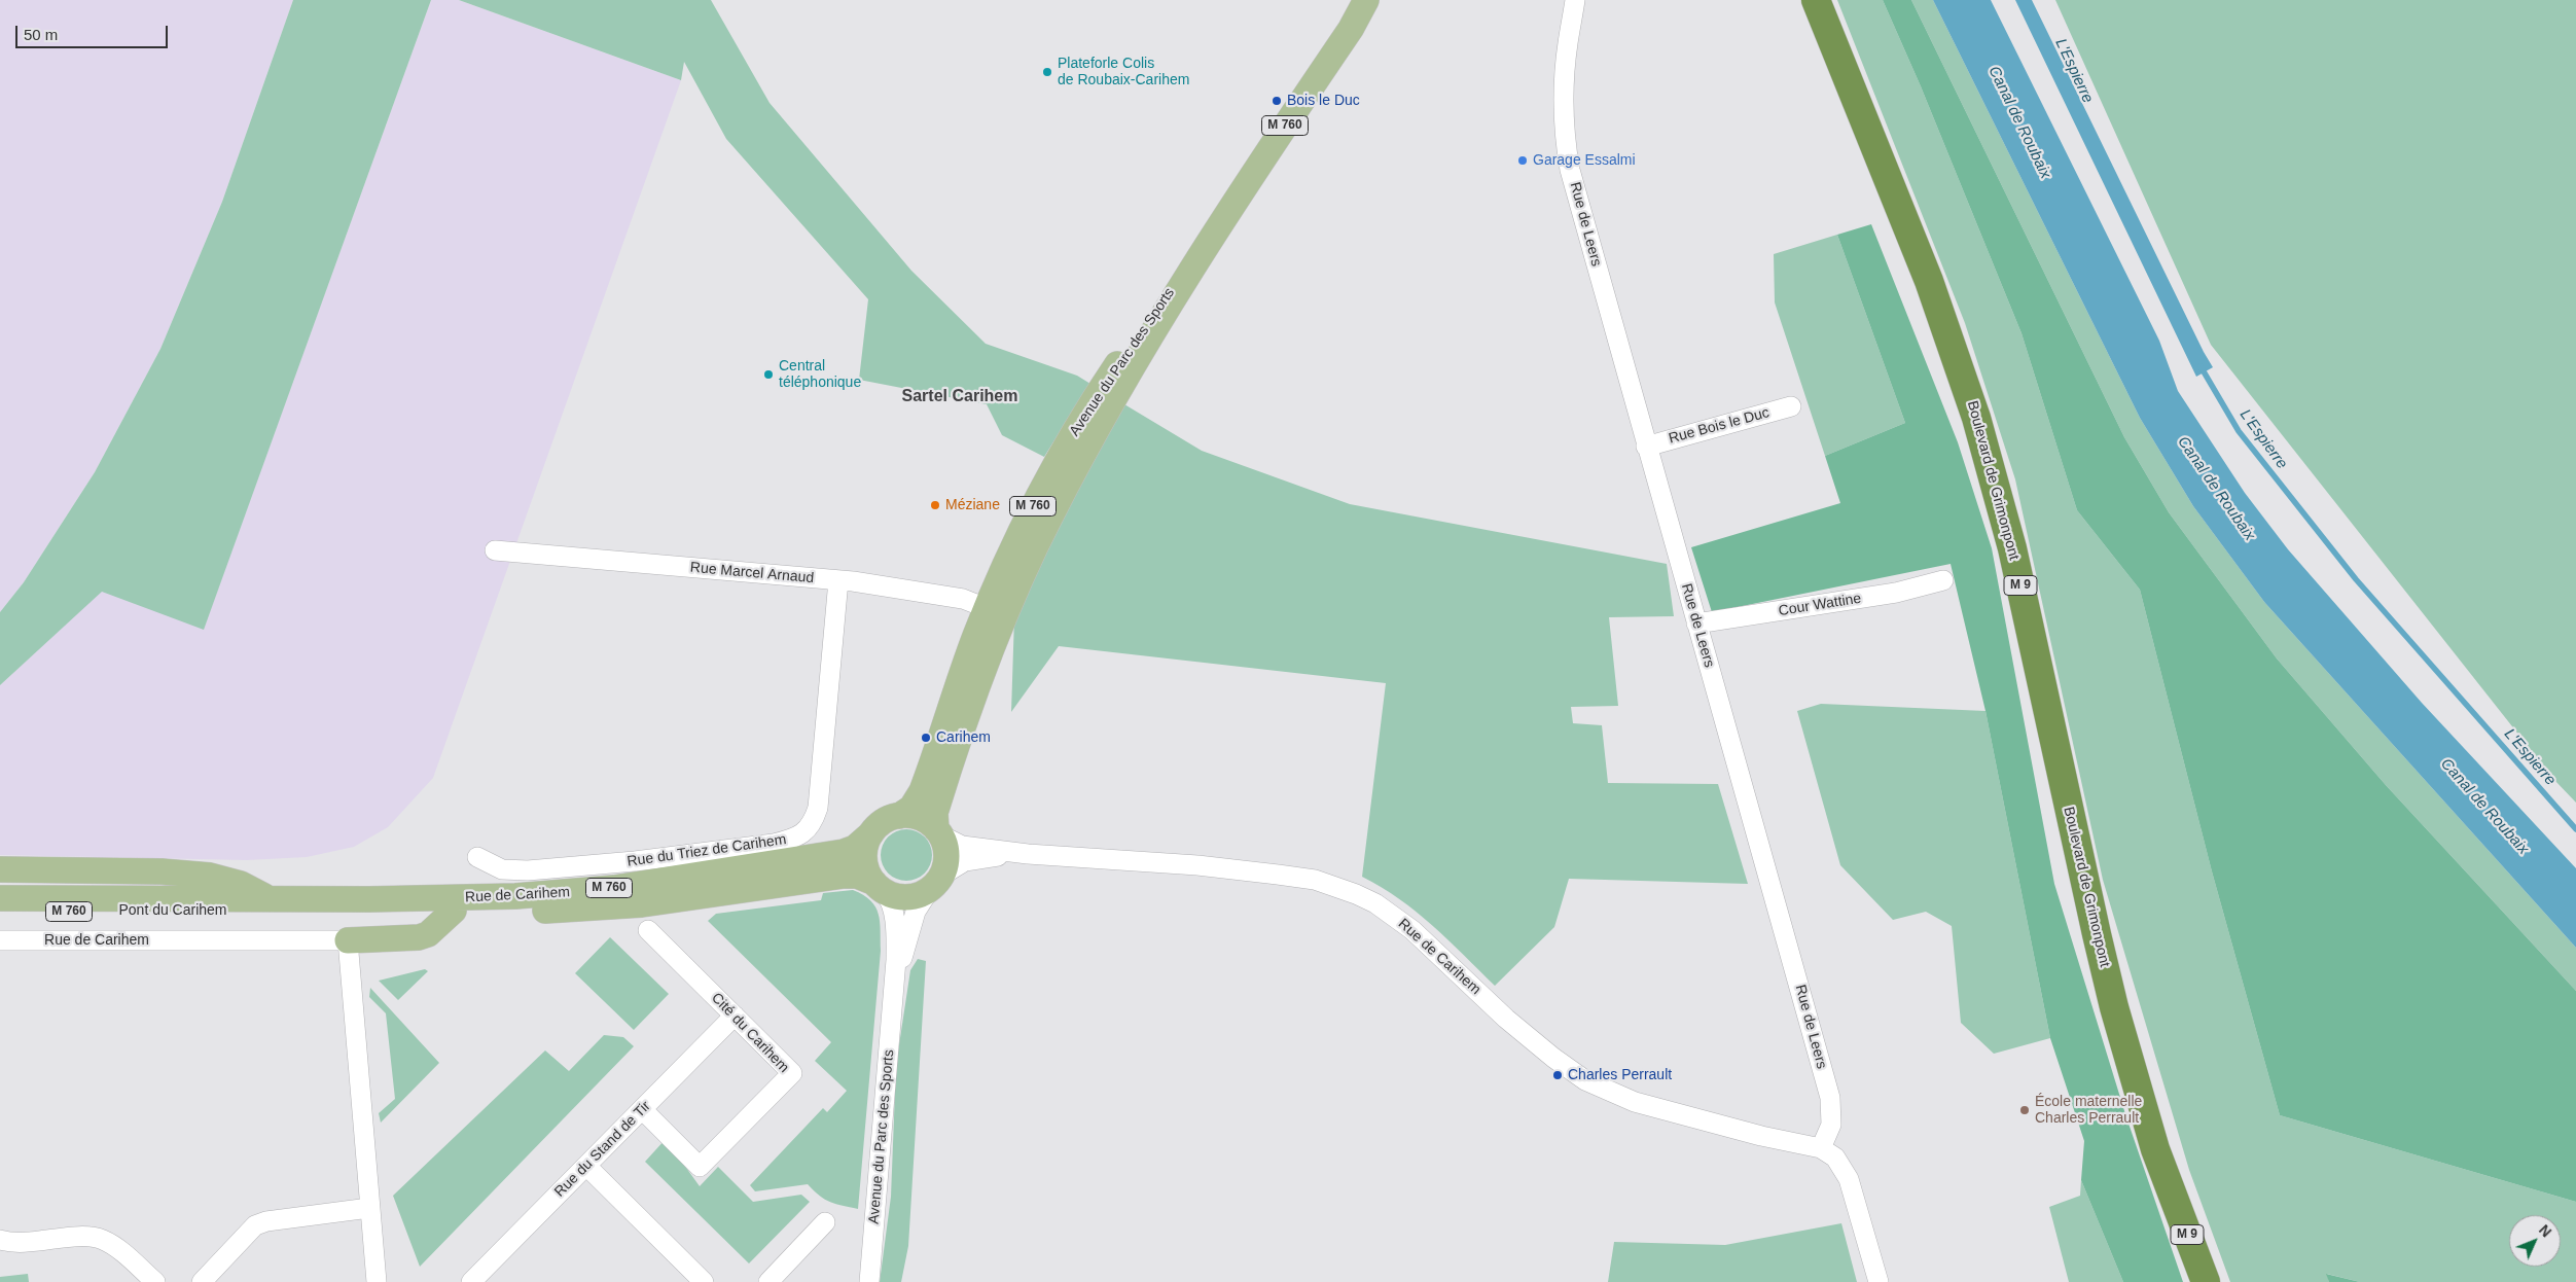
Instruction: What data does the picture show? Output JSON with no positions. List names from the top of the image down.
{
  "streets": {
    "highway": ["Boulevard de Grimonpont", "M 9"],
    "main road": [
      "M 760",
      "Avenue du Parc des Sports",
      "Rue de Carihem",
      "Pont du Carihem"
    ],
    "street": [
      "Rue de Leers",
      "Rue Bois le Duc",
      "Rue Marcel Arnaud",
      "Cour Wattine",
      "Rue du Triez de Carihem",
      "Cité du Carihem",
      "Rue du Stand de Tir"
    ]
  },
  "crossings": [
    ["Rue de Leers", "Rue Bois le Duc"],
    ["Rue de Leers", "Cour Wattine"],
    ["Rue de Leers", "Rue de Carihem"],
    ["Avenue du Parc des Sports", "Rue Marcel Arnaud"],
    ["Avenue du Parc des Sports", "Rue de Carihem"],
    ["Rue Marcel Arnaud", "Rue du Triez de Carihem"],
    ["Rue de Carihem", "Pont du Carihem"],
    ["Cité du Carihem", "Rue du Stand de Tir"]
  ],
  "districts": ["Sartel Carihem"],
  "water": ["L'Espierre", "Canal de Roubaix"],
  "places": [
    "Plateforle Colis de Roubaix-Carihem",
    "Bois le Duc",
    "Garage Essalmi",
    "Central téléphonique",
    "Méziane",
    "Carihem",
    "Charles Perrault",
    "École maternelle Charles Perrault"
  ],
  "scale_bar": "50 m",
  "north": "top right"
}
